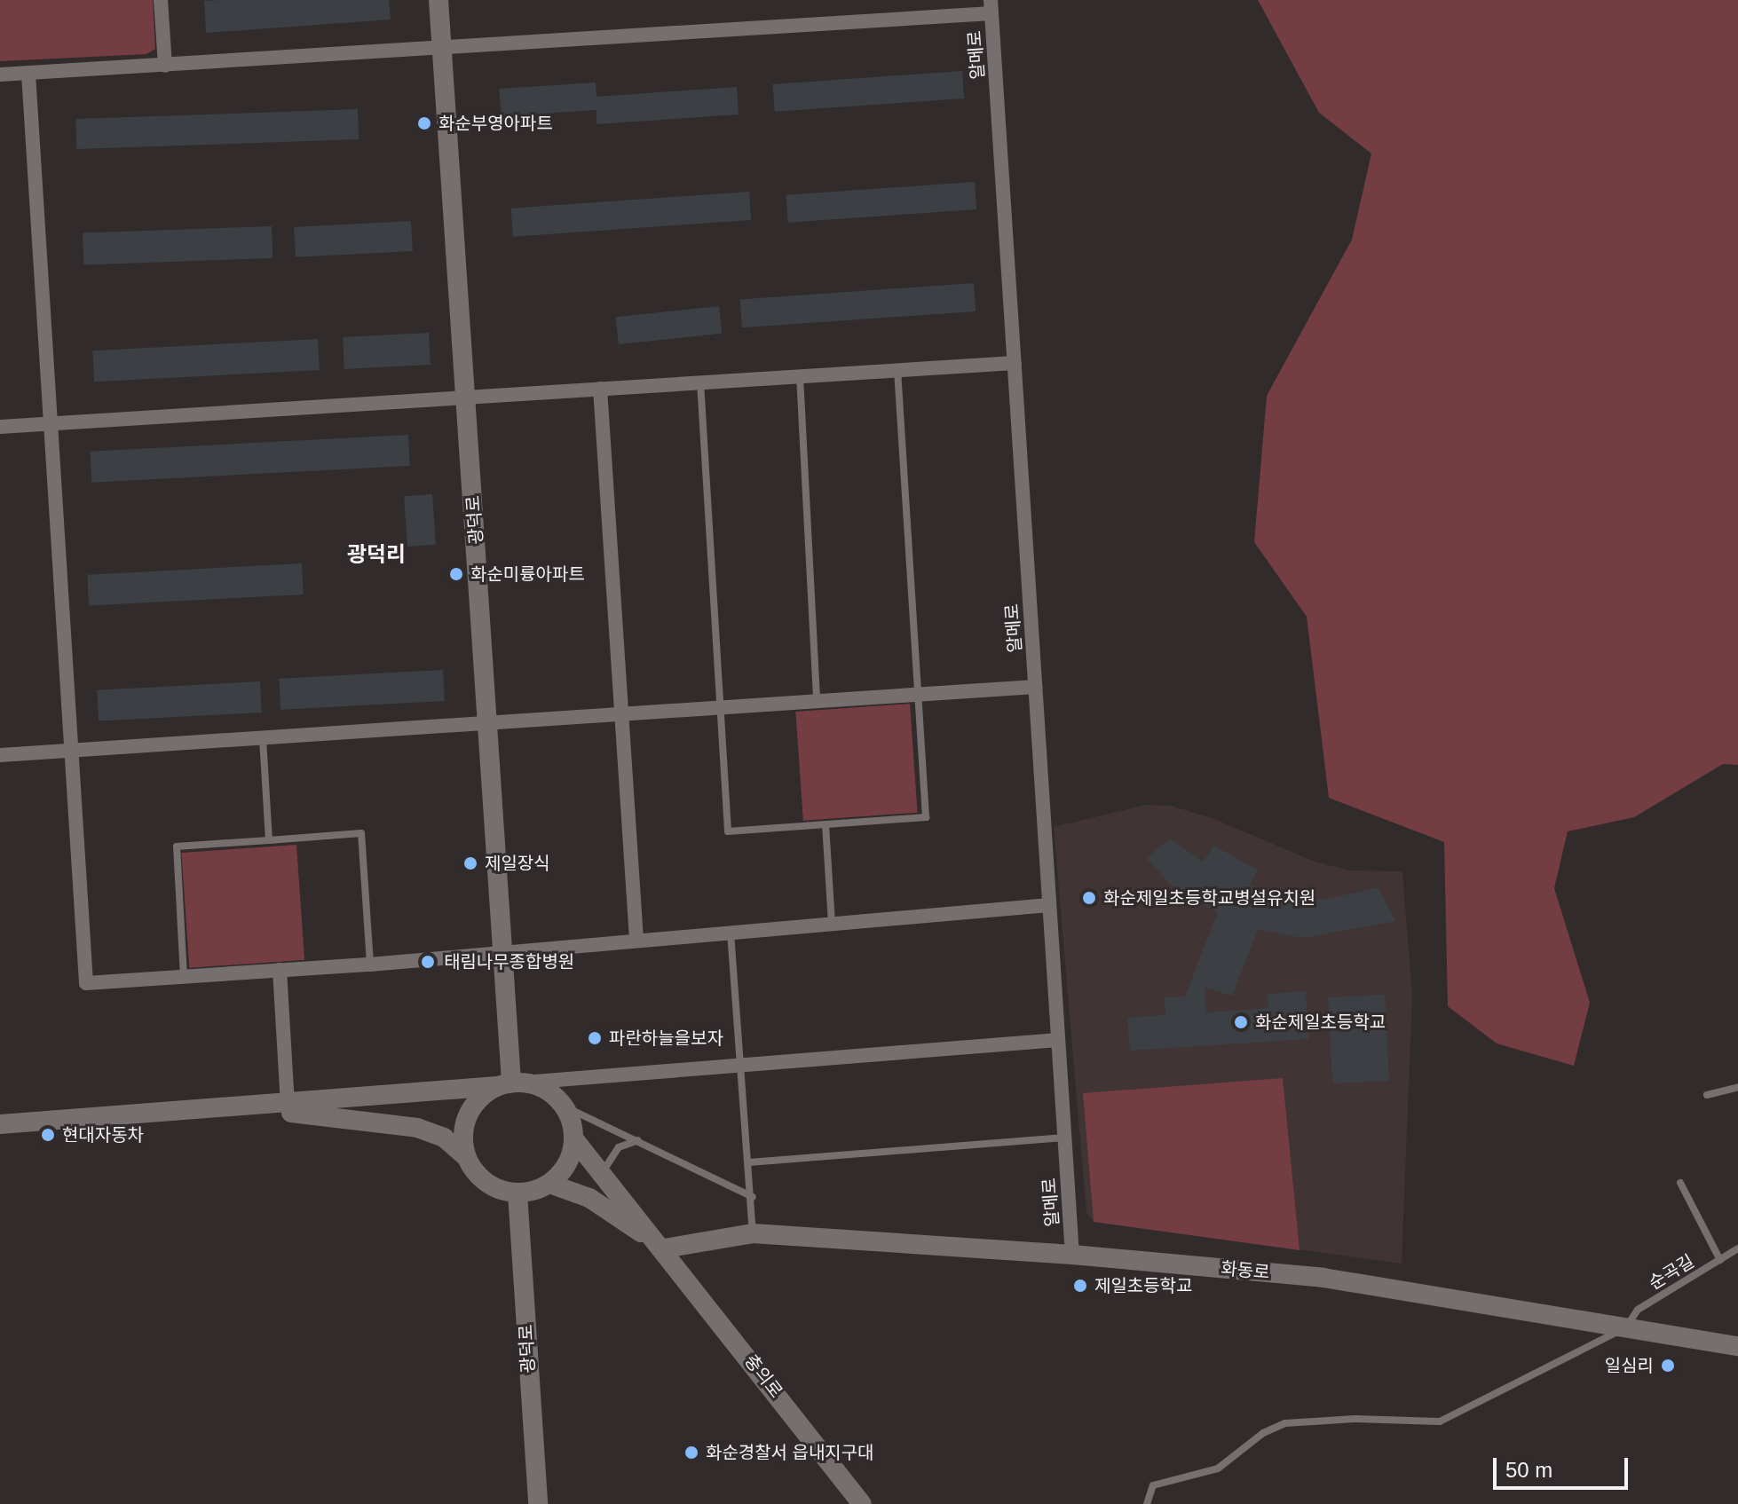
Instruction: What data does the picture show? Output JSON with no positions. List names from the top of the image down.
{
  "streets": {
    "street": [
      "알메로",
      "광덕로",
      "화동로",
      "충의로"
    ],
    "lane": ["순곡길"]
  },
  "crossings": [
    ["알메로", "화동로"],
    ["광덕로", "충의로"],
    ["화동로", "순곡길"],
    ["화동로", "충의로"]
  ],
  "districts": ["광덕리"],
  "places": [
    "화순부영아파트",
    "화순미륭아파트",
    "제일장식",
    "화순제일초등학교병설유치원",
    "태림나무종합병원",
    "화순제일초등학교",
    "파란하늘을보자",
    "현대자동차",
    "제일초등학교",
    "일심리",
    "화순경찰서 읍내지구대"
  ],
  "scale_bar": "50 m"
}
